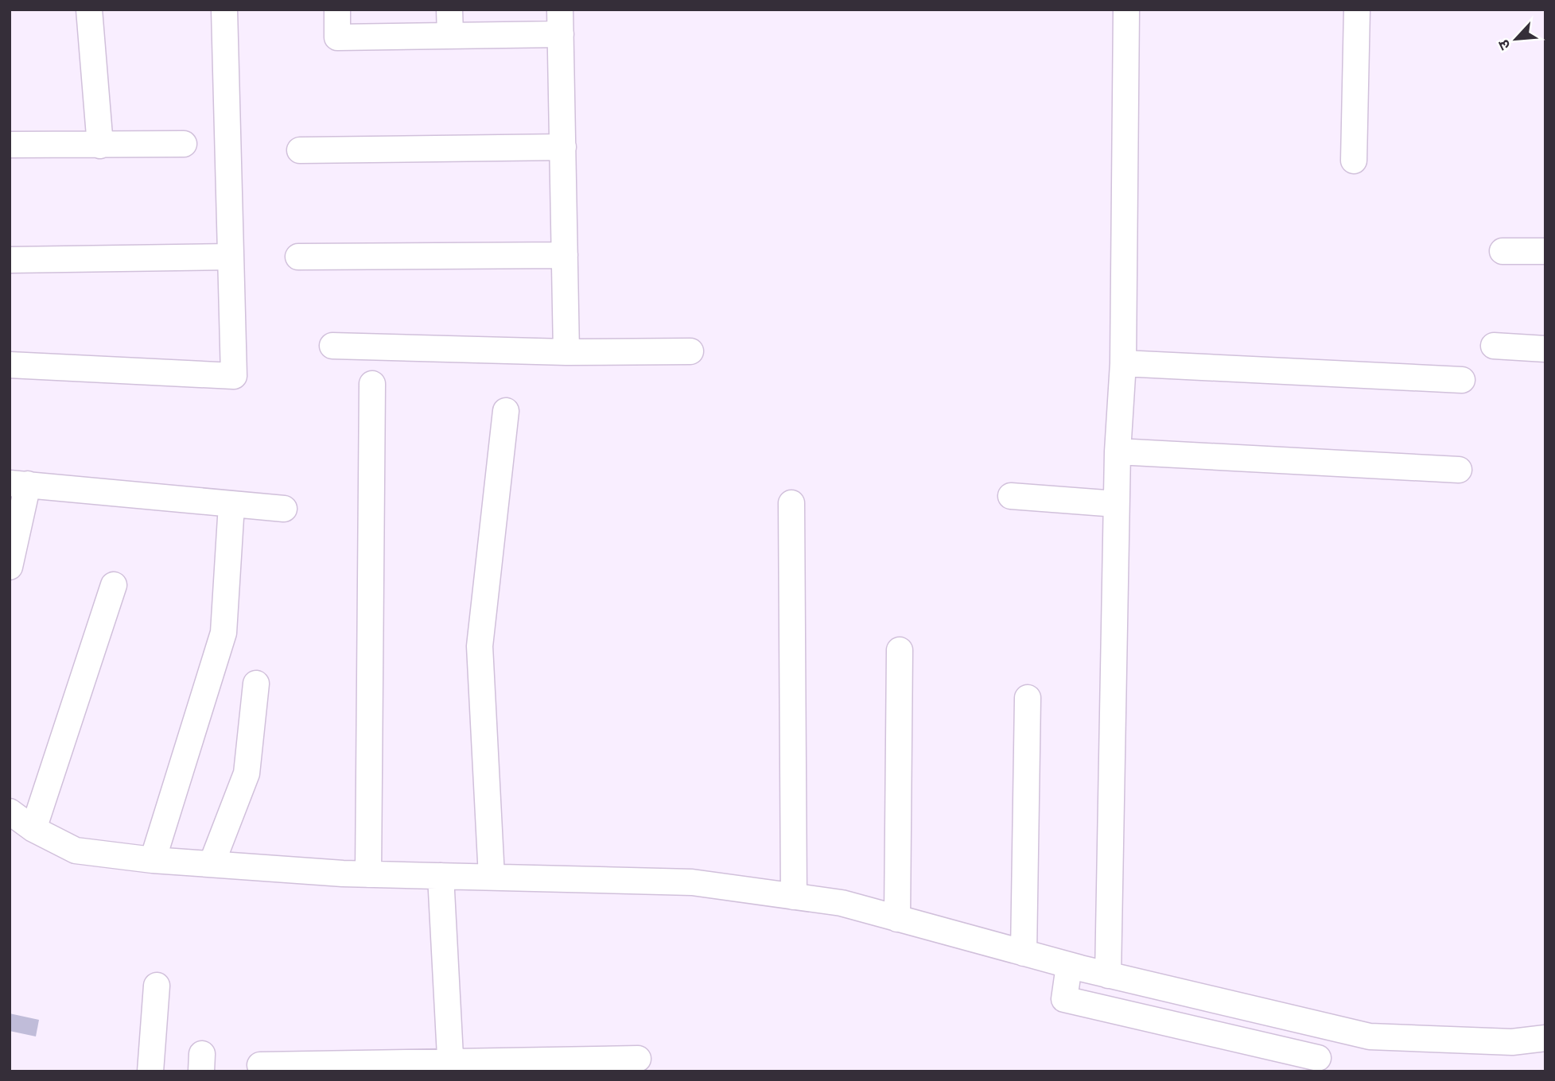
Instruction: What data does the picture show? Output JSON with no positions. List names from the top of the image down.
{
  "north": "bottom left"
}
